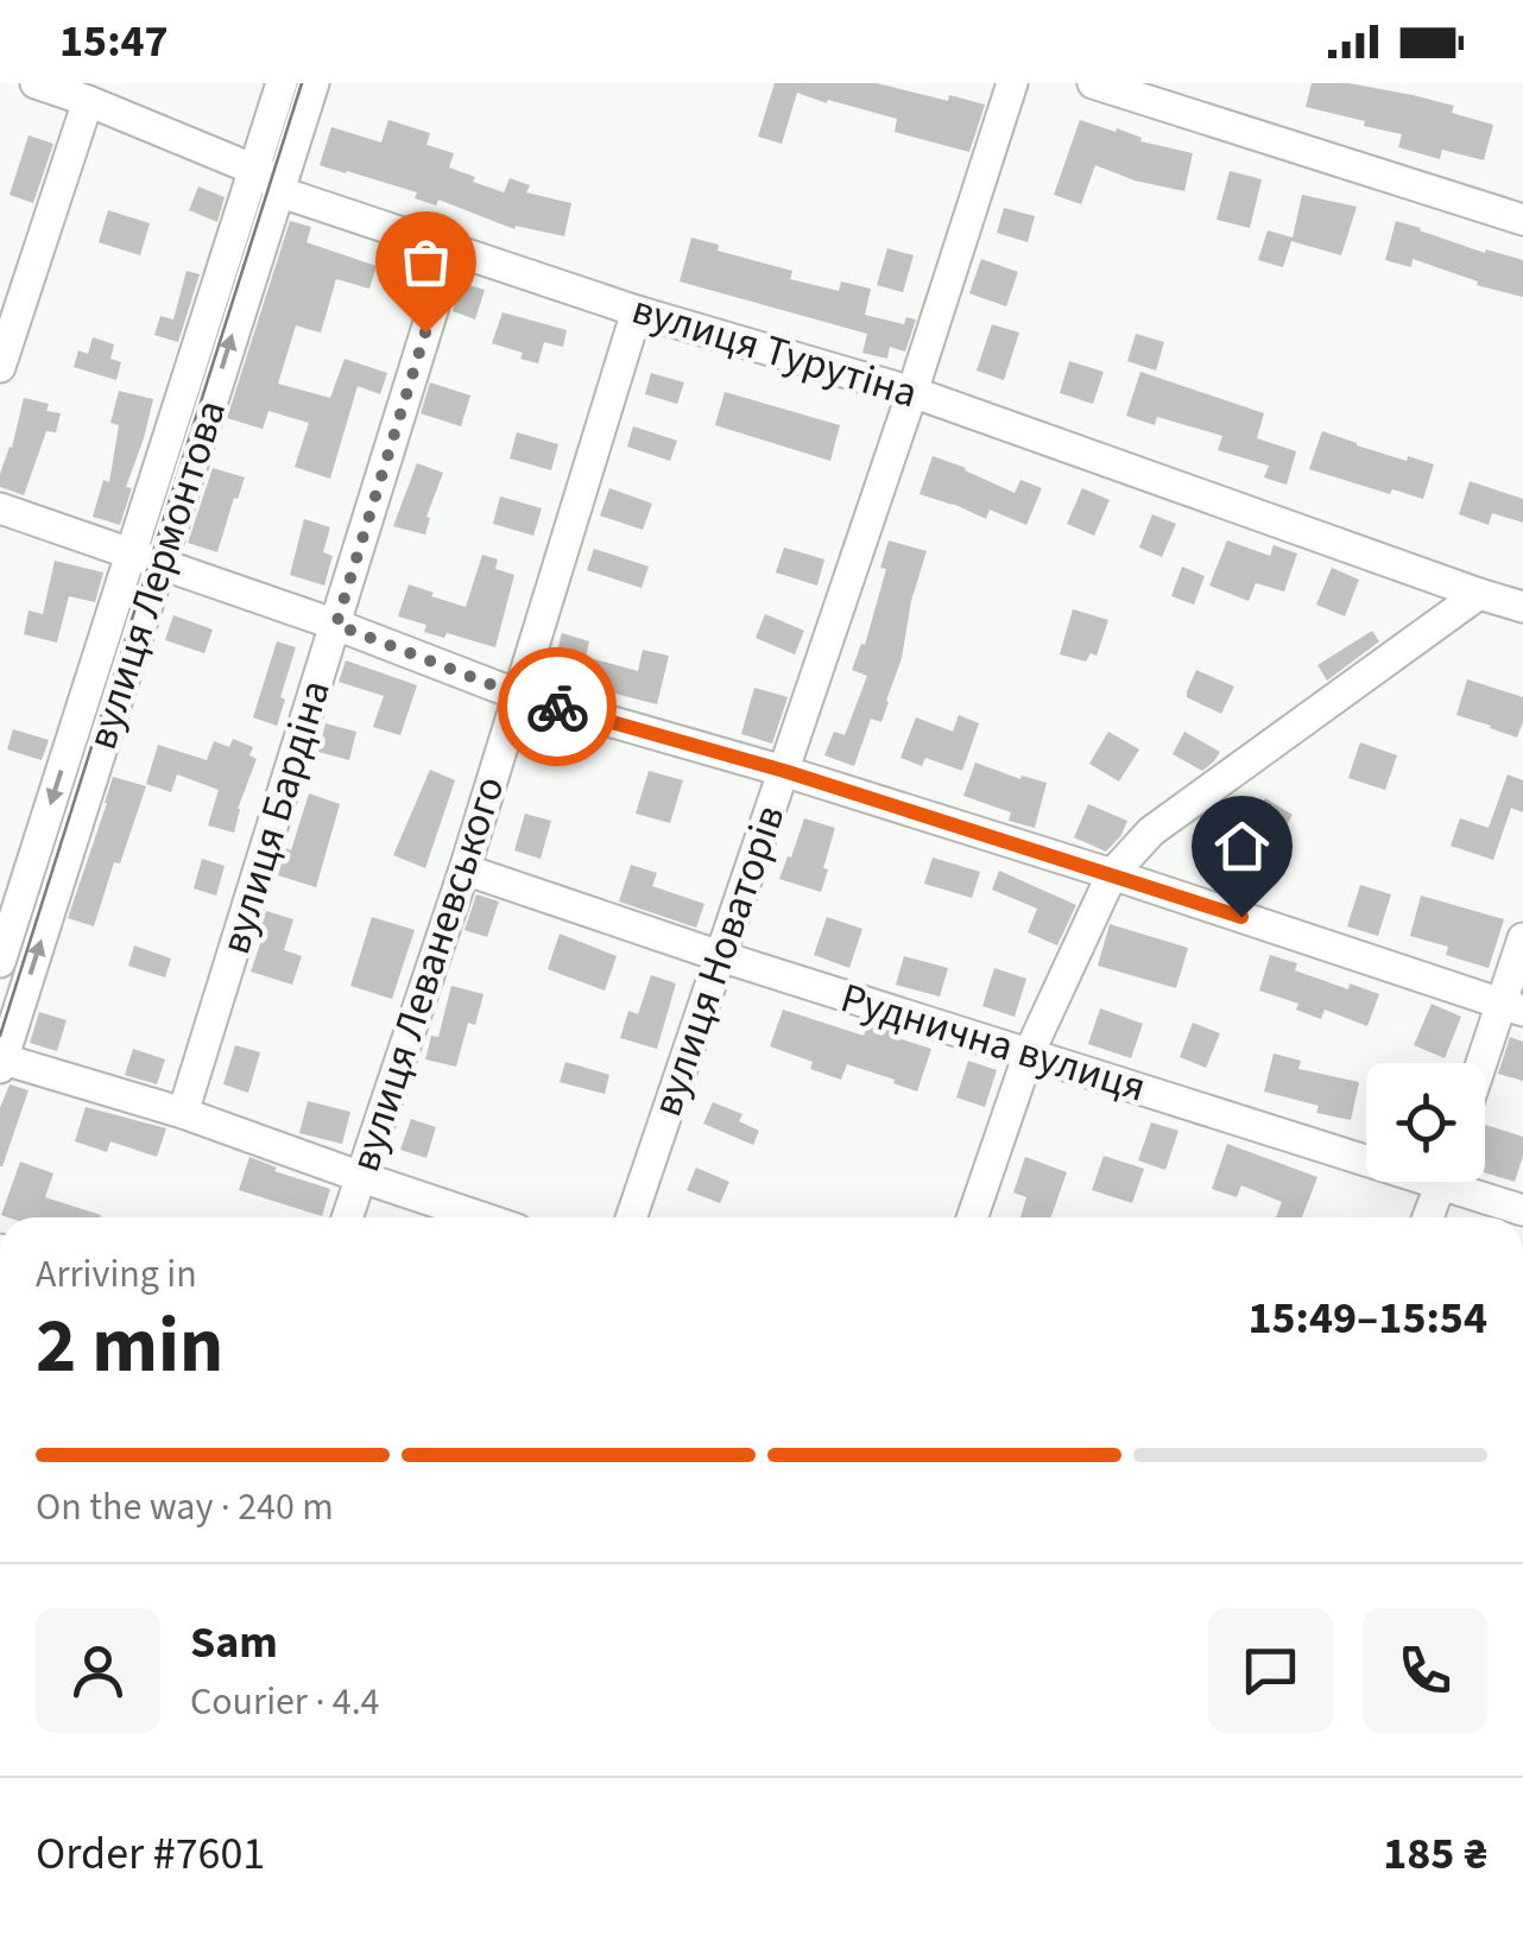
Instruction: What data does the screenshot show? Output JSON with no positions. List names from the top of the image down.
{
  "streets": {
    "street": [
      "вулиця Турутіна",
      "вулиця Лермонтова",
      "вулиця Бардіна",
      "вулиця Новаторів",
      "вулиця Леваневського",
      "Руднична вулиця"
    ]
  },
  "crossings": [
    ["вулиця Турутіна", "вулиця Лермонтова"],
    ["вулиця Турутіна", "вулиця Бардіна"],
    ["вулиця Турутіна", "вулиця Новаторів"],
    ["вулиця Турутіна", "вулиця Леваневського"],
    ["вулиця Новаторів", "Руднична вулиця"],
    ["вулиця Леваневського", "Руднична вулиця"]
  ],
  "page": {
    "status": "15:47",
    "heading": ["2 min", "Arriving in", "15:49–15:54"],
    "panel": [
      "Sam",
      "Courier · 4.4",
      "Order #7601",
      "185 ₴"
    ],
    "bar": "On the way · 240 m"
  }
}
